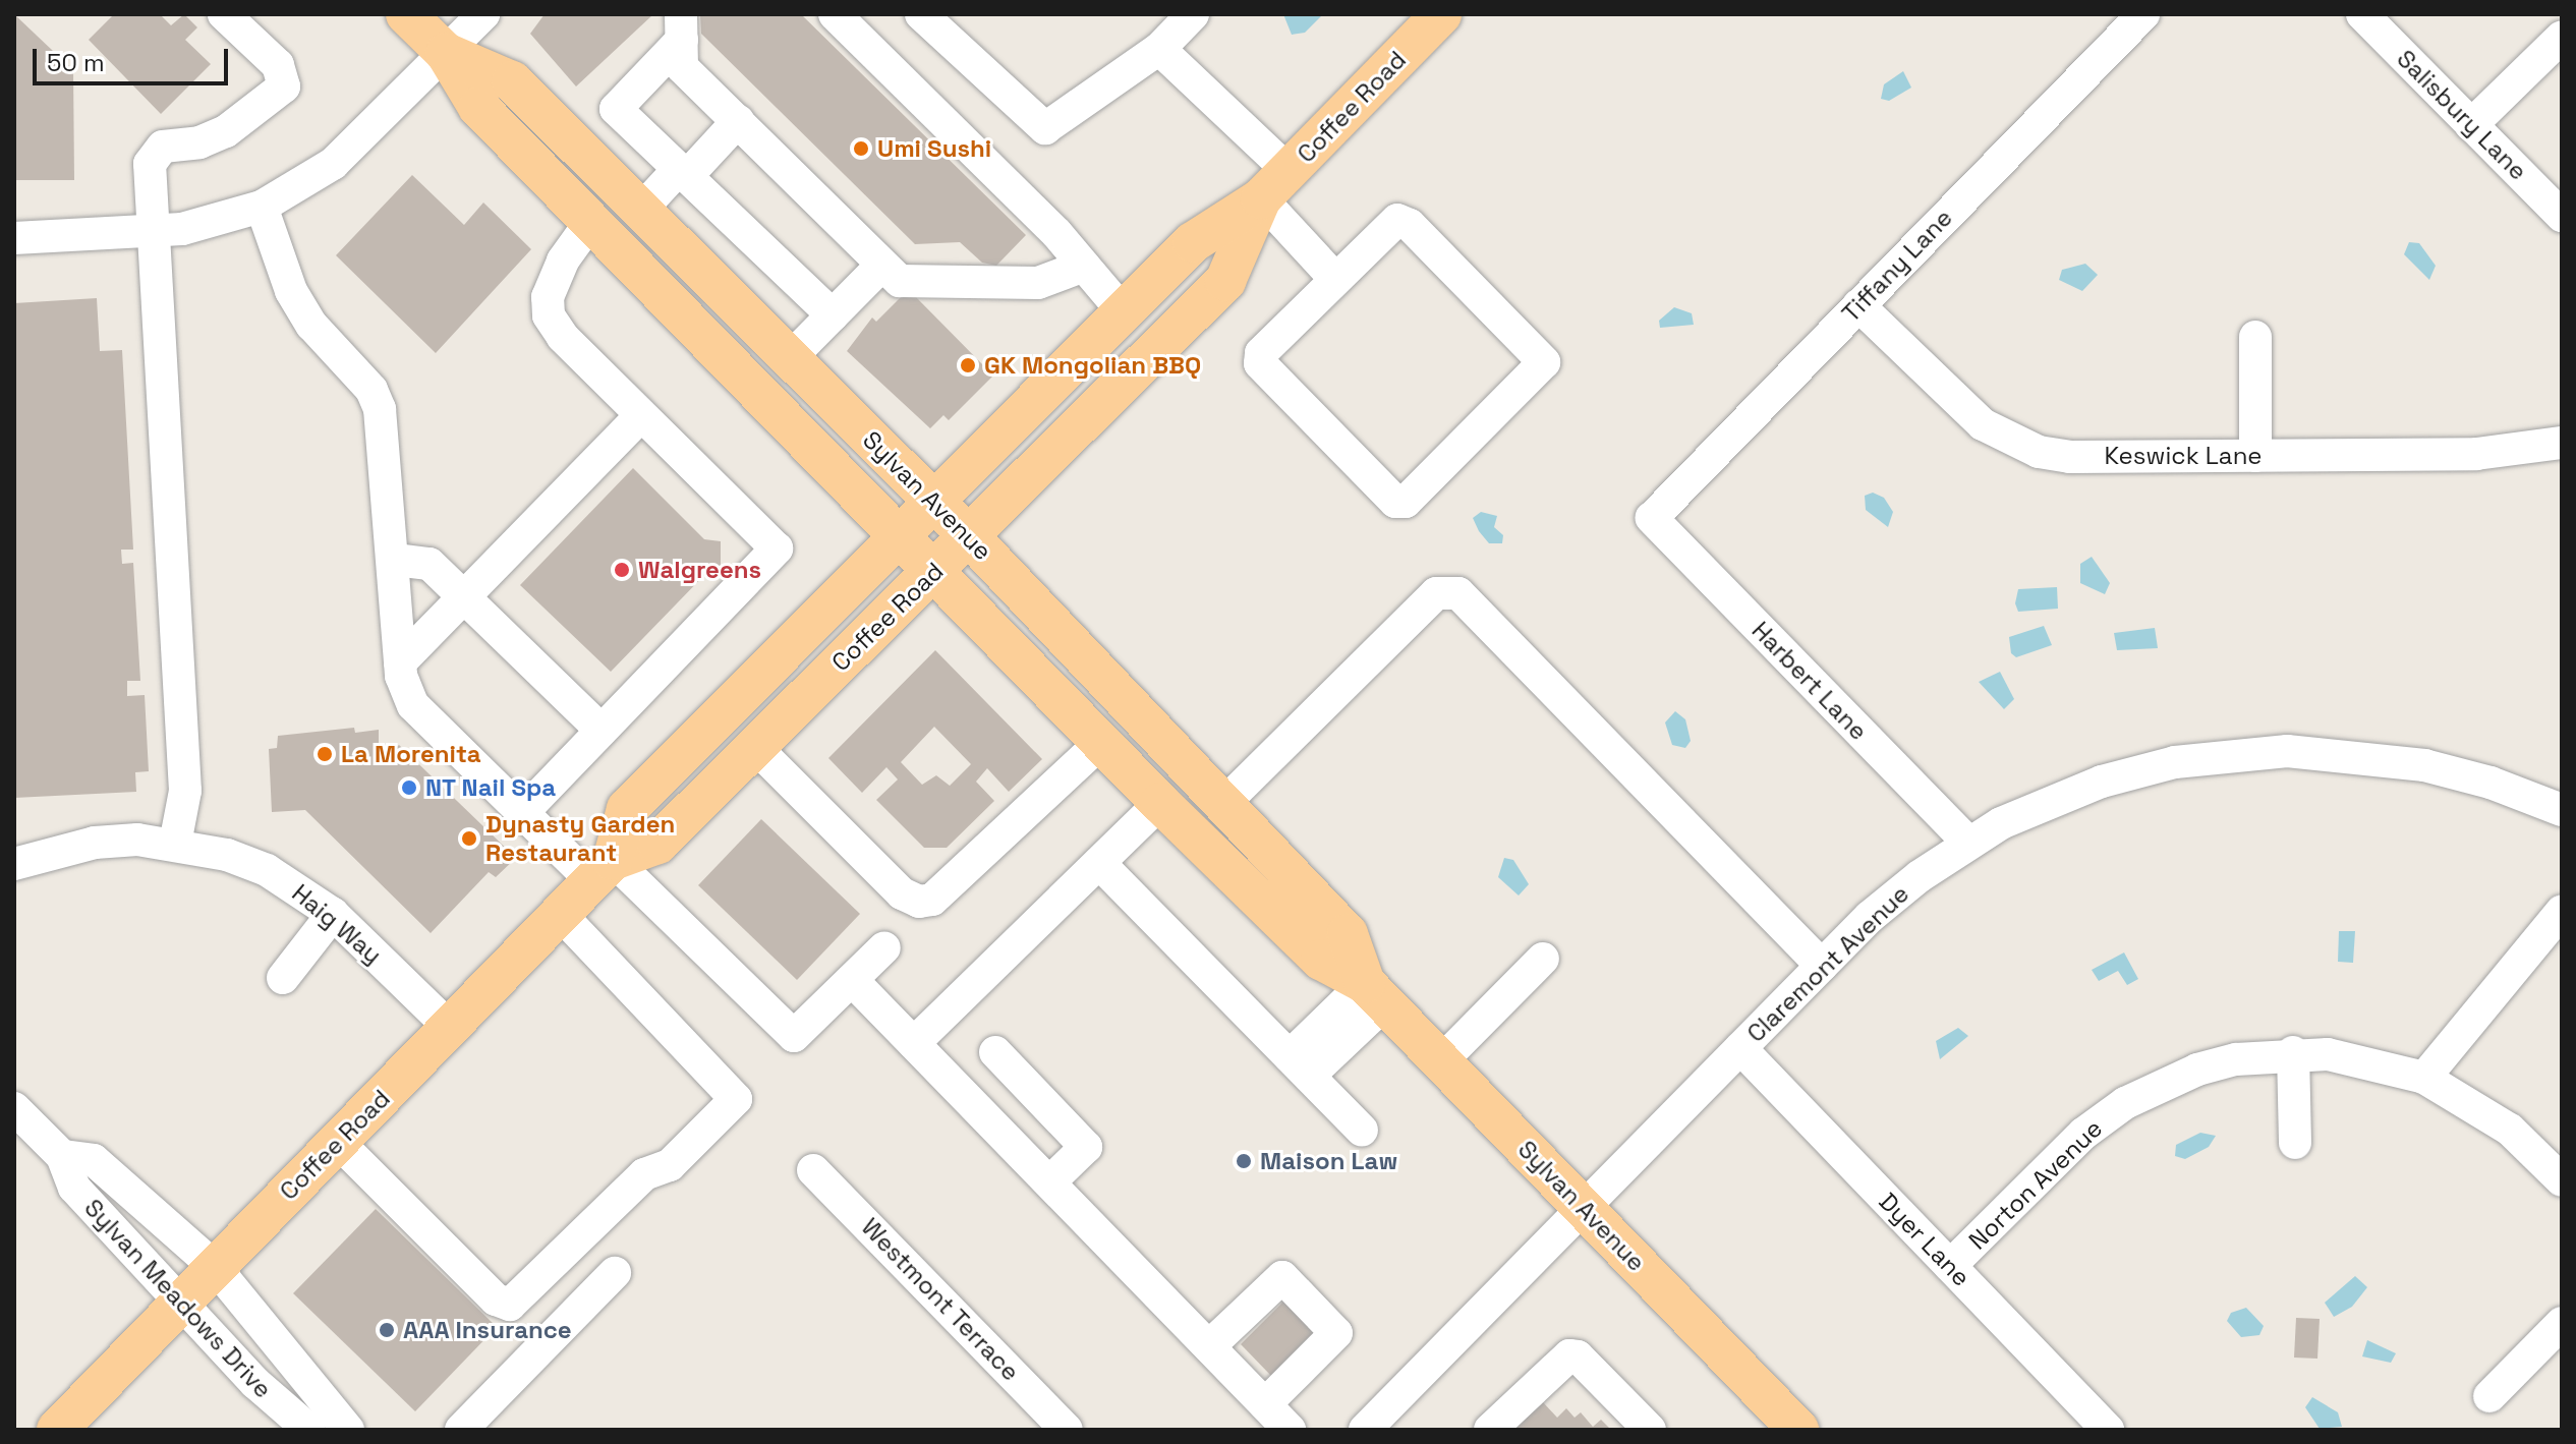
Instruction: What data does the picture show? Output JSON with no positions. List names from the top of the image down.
{
  "streets": {
    "main road": ["Coffee Road", "Sylvan Avenue"],
    "street": [
      "Salisbury Lane",
      "Tiffany Lane",
      "Keswick Lane",
      "Harbert Lane",
      "Haig Way",
      "Claremont Avenue",
      "Norton Avenue",
      "Dyer Lane",
      "Sylvan Meadows Drive",
      "Westmont Terrace"
    ]
  },
  "crossings": [
    ["Coffee Road", "Sylvan Avenue"],
    ["Coffee Road", "Haig Way"],
    ["Coffee Road", "Sylvan Meadows Drive"],
    ["Tiffany Lane", "Keswick Lane"],
    ["Tiffany Lane", "Harbert Lane"],
    ["Sylvan Avenue", "Claremont Avenue"],
    ["Harbert Lane", "Claremont Avenue"],
    ["Claremont Avenue", "Dyer Lane"],
    ["Norton Avenue", "Dyer Lane"]
  ],
  "places": [
    "Umi Sushi",
    "GK Mongolian BBQ",
    "Walgreens",
    "La Morenita",
    "NT Nail Spa",
    "Dynasty Garden Restaurant",
    "Maison Law",
    "AAA Insurance"
  ],
  "scale_bar": "50 m"
}
